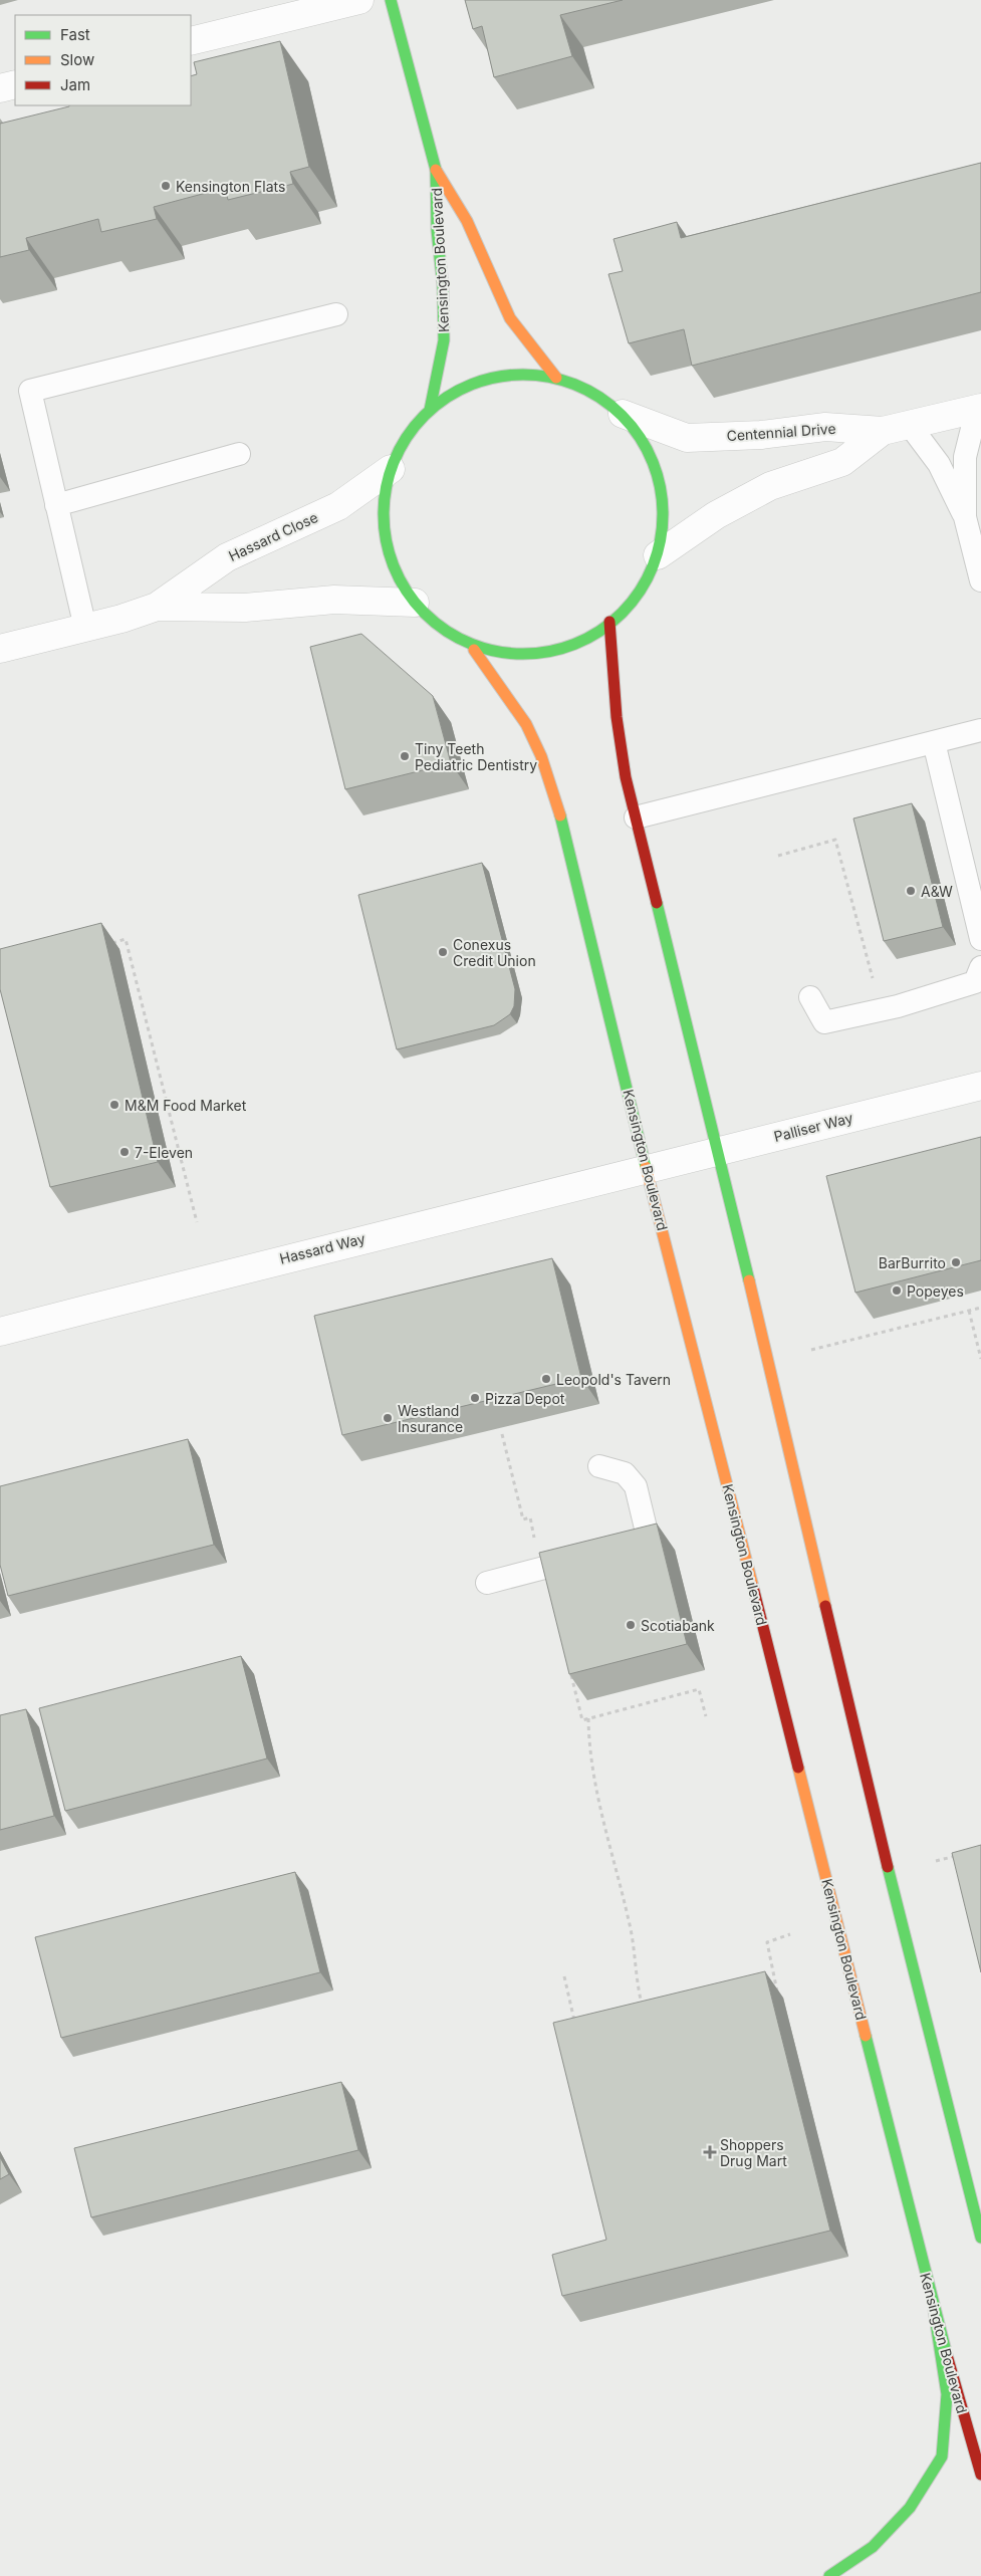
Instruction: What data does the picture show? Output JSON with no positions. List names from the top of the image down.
{
  "streets": {
    "main road": ["Kensington Boulevard"],
    "street": [
      "Centennial Drive",
      "Hassard Close",
      "Palliser Way",
      "Hassard Way"
    ]
  },
  "crossings": [
    ["Kensington Boulevard", "Palliser Way"],
    ["Kensington Boulevard", "Hassard Way"],
    ["Palliser Way", "Hassard Way"]
  ],
  "places": {
    "other": [
      "Kensington Flats",
      "Tiny Teeth Pediatric Dentistry",
      "A&W",
      "Conexus Credit Union",
      "M&M Food Market",
      "7-Eleven",
      "BarBurrito",
      "Popeyes",
      "Leopold's Tavern",
      "Pizza Depot",
      "Westland Insurance",
      "Scotiabank"
    ],
    "health": ["Shoppers Drug Mart"]
  },
  "legend": ["Fast", "Slow", "Jam"]
}
